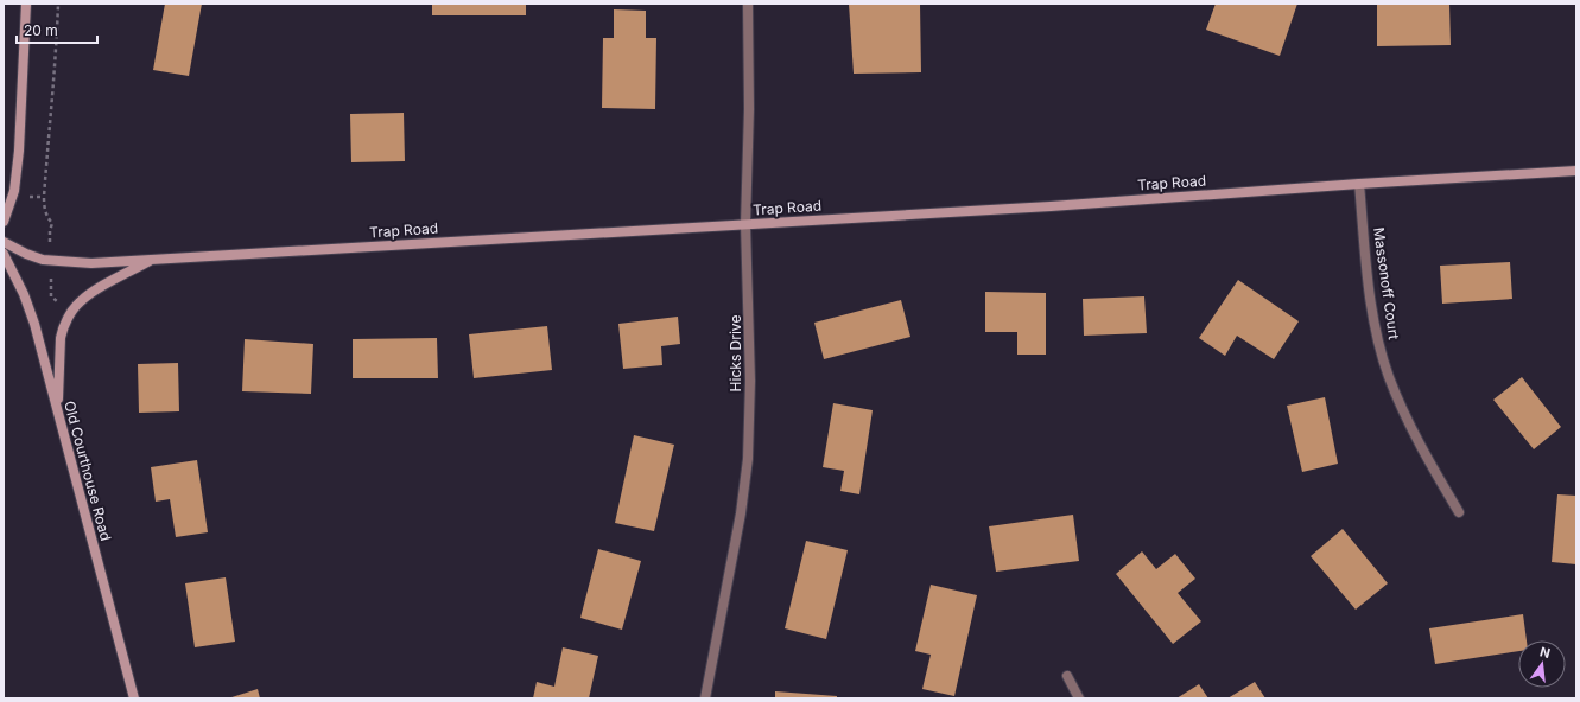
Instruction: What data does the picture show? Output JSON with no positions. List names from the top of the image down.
{
  "streets": {
    "main road": ["Trap Road", "Old Courthouse Road"],
    "street": ["Massonoff Court", "Hicks Drive"]
  },
  "crossings": [
    ["Trap Road", "Massonoff Court"],
    ["Trap Road", "Hicks Drive"]
  ],
  "scale_bar": "20 m",
  "north": "top"
}
